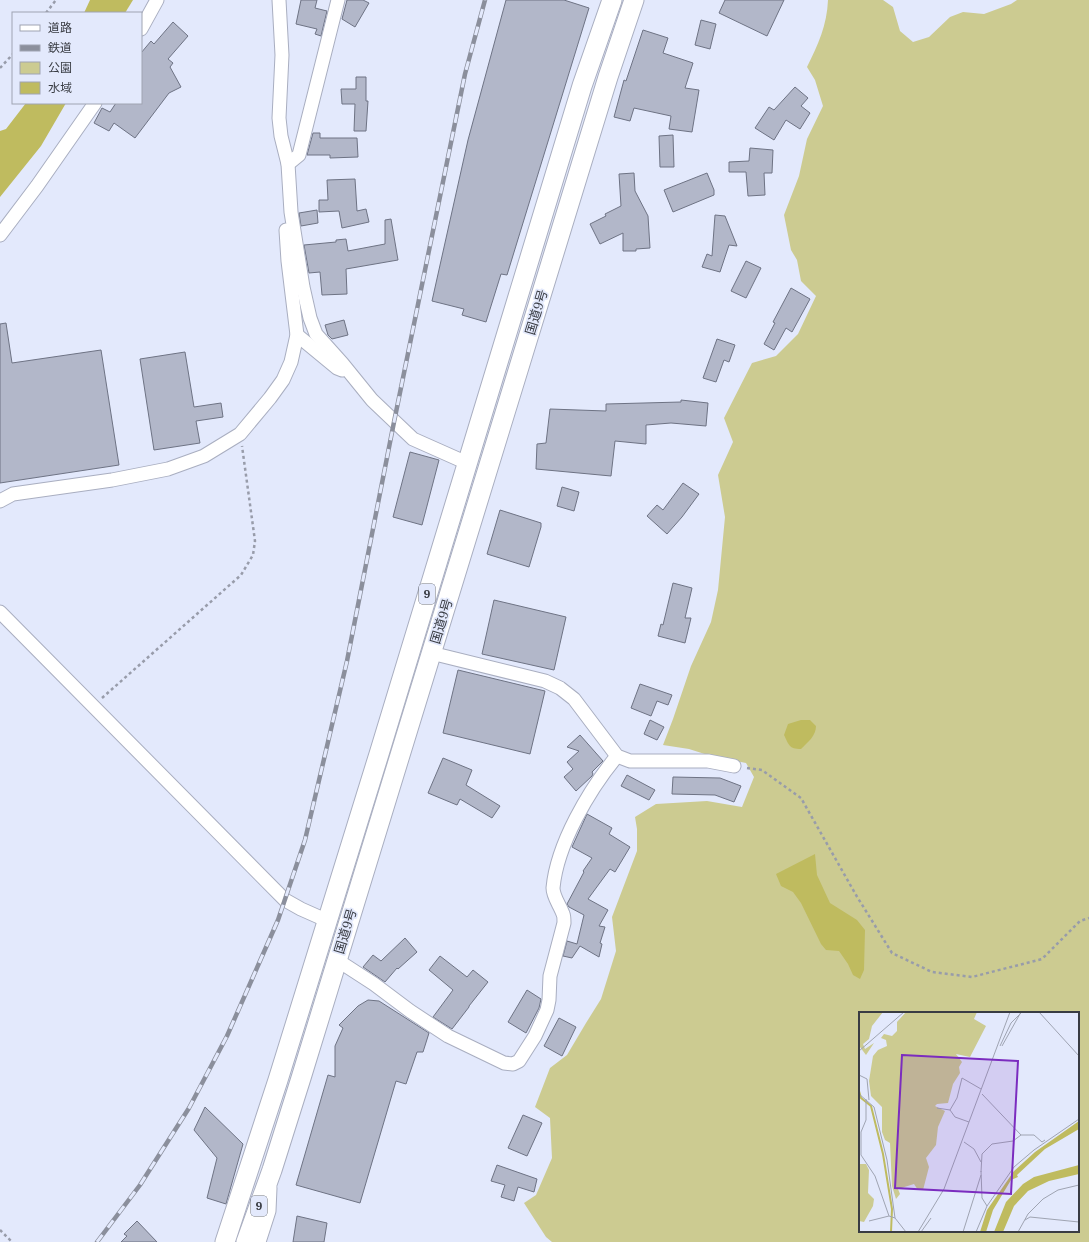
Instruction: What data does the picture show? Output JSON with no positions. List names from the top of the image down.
{
  "streets": {
    "highway": ["国道9号", "9"]
  },
  "legend": [
    "道路",
    "鉄道",
    "公園",
    "水域"
  ]
}
